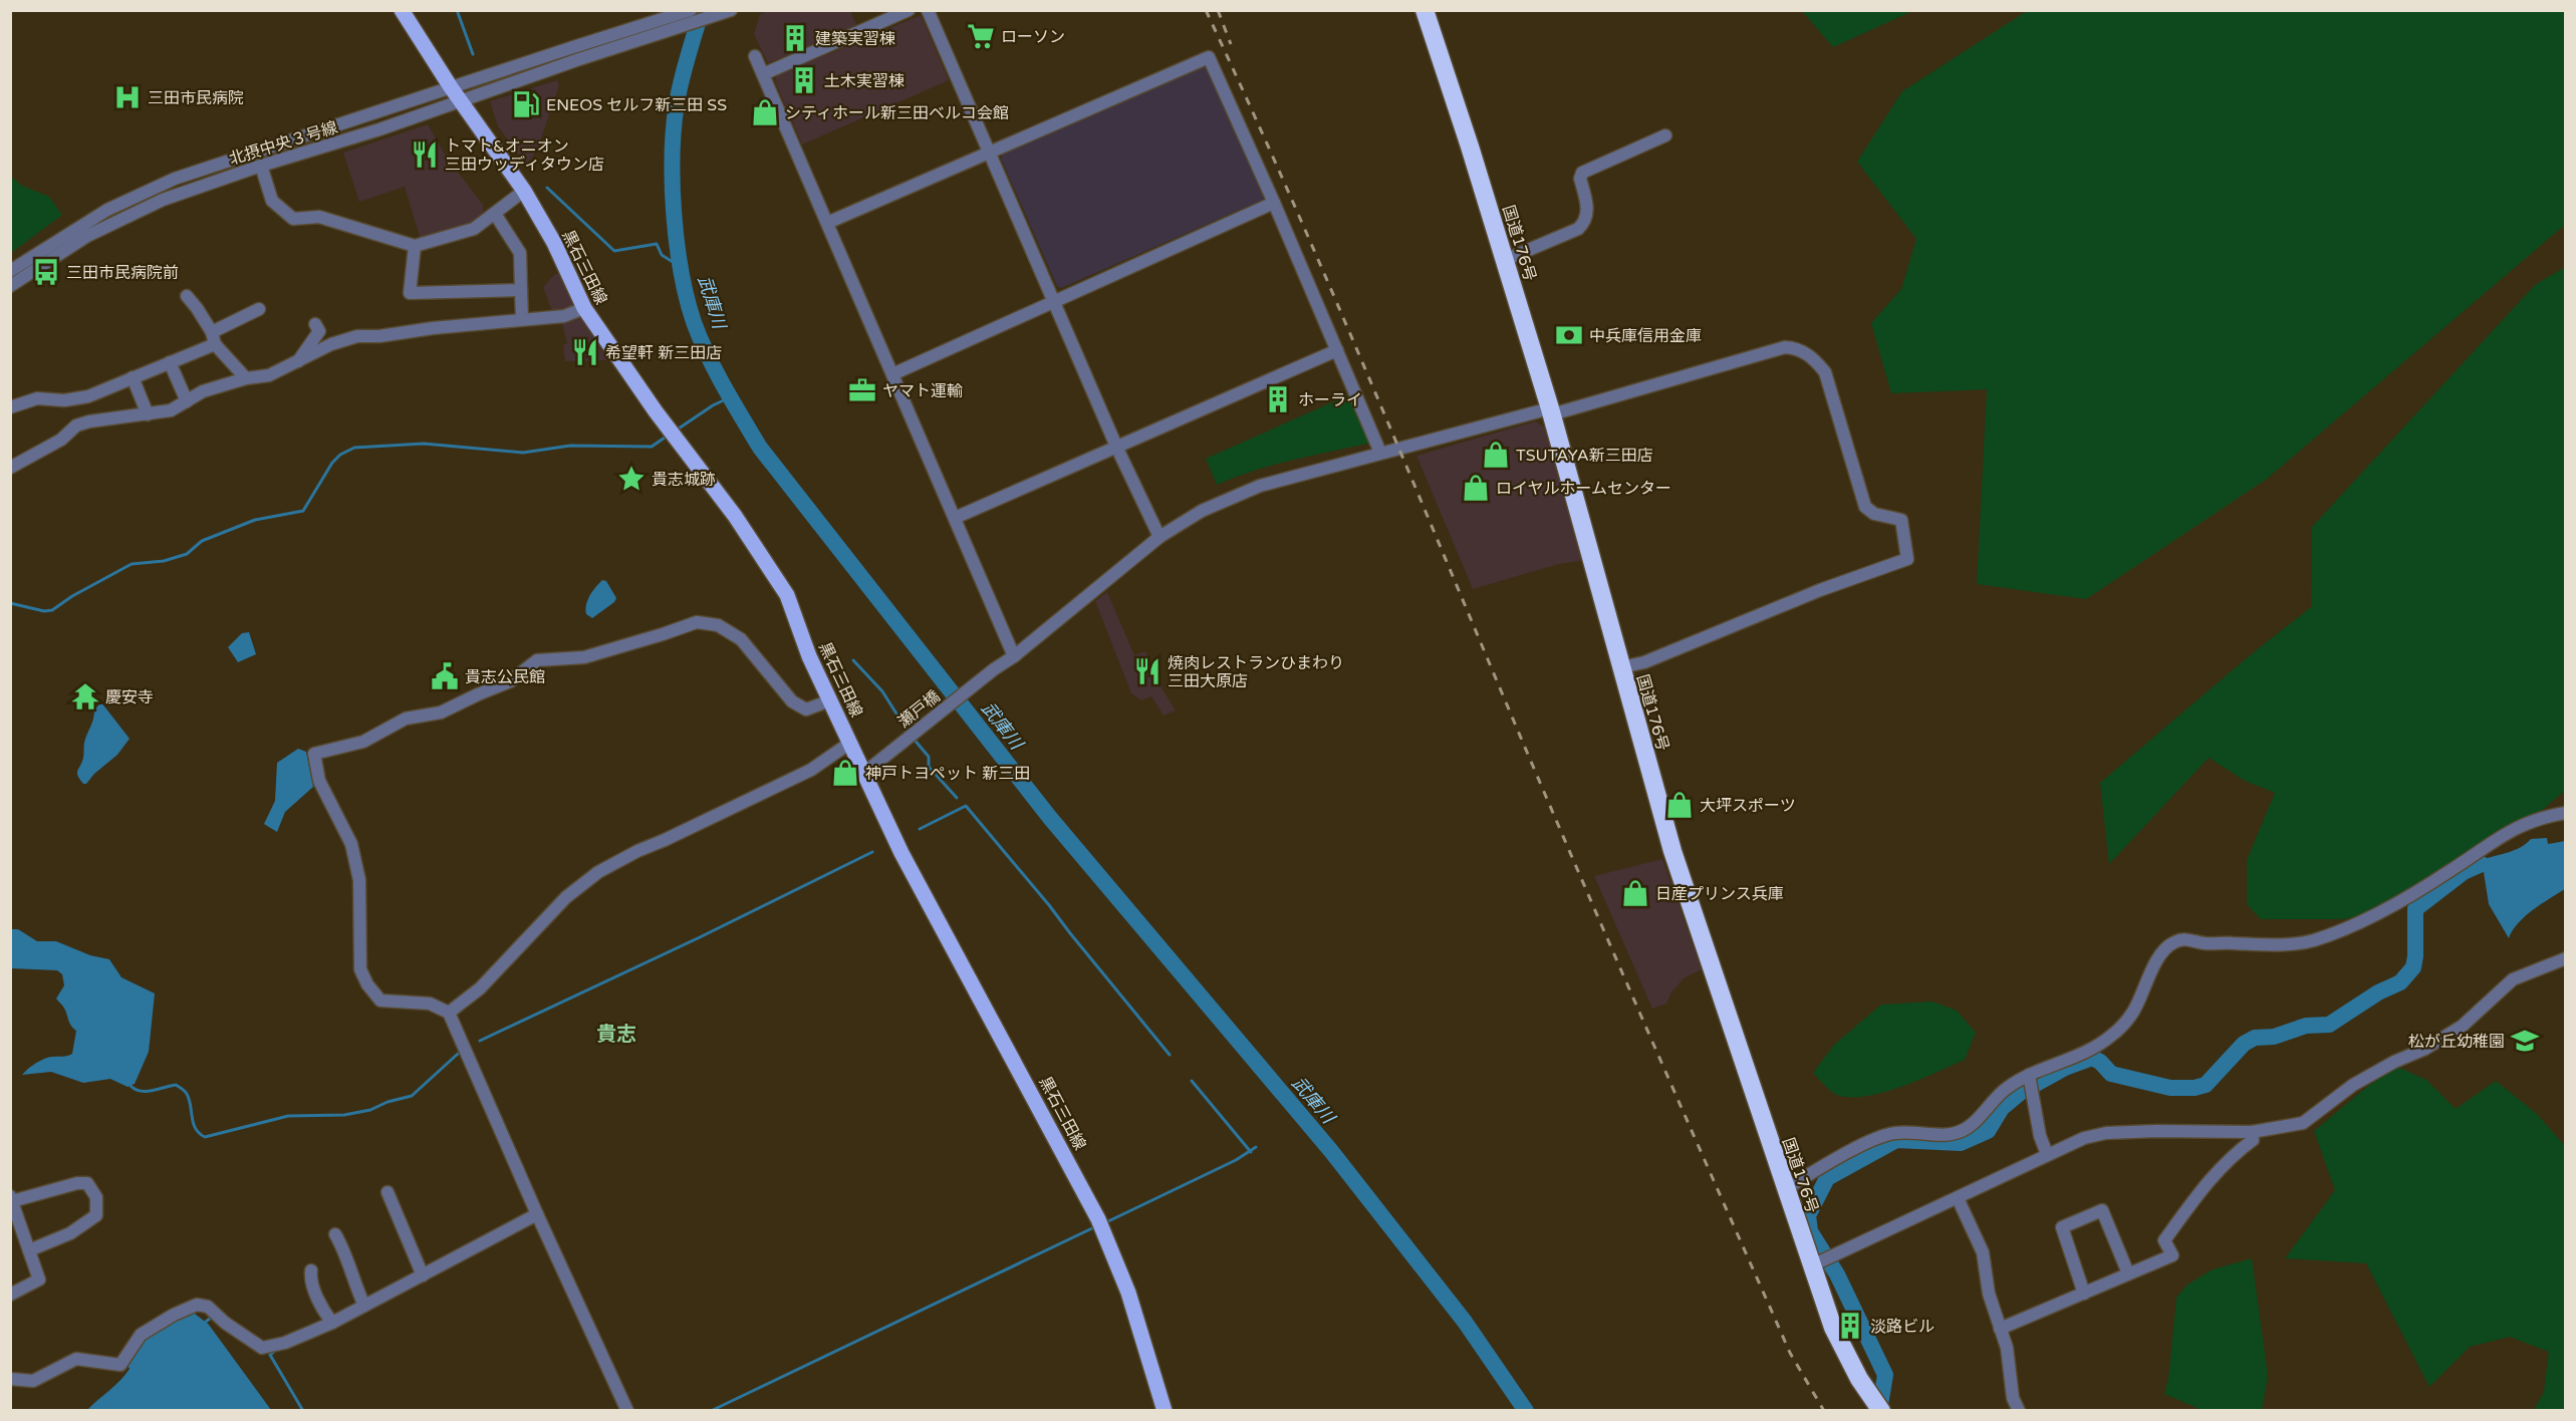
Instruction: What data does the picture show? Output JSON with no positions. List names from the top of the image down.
{
  "streets": {
    "highway": ["国道176号"],
    "main road": ["黒石三田線"],
    "street": ["北摂中央３号線", "瀬戸橋"]
  },
  "crossings": [
    ["北摂中央３号線", "黒石三田線"],
    ["国道176号", "瀬戸橋"],
    ["黒石三田線", "瀬戸橋"]
  ],
  "districts": ["貴志"],
  "water": ["武庫川"],
  "places": {
    "supermarket": ["ローソン"],
    "building": [
      "建築実習棟",
      "土木実習棟",
      "ホーライ",
      "淡路ビル"
    ],
    "hospital": ["三田市民病院"],
    "fuel station": ["ENEOS セルフ新三田 SS"],
    "shop": [
      "シティホール新三田ベルコ会館",
      "TSUTAYA新三田店",
      "ロイヤルホームセンター",
      "神戸トヨペット 新三田",
      "大坪スポーツ",
      "日産プリンス兵庫"
    ],
    "restaurant": ["トマト&オニオン 三田ウッディタウン店", "希望軒 新三田店", "焼肉レストランひまわり 三田大原店"],
    "bus stop": ["三田市民病院前"],
    "bank": ["中兵庫信用金庫"],
    "office": ["ヤマト運輸"],
    "place": ["貴志城跡"],
    "public building": ["貴志公民館"],
    "temple": ["慶安寺"],
    "school or university": ["松が丘幼稚園"]
  }
}
